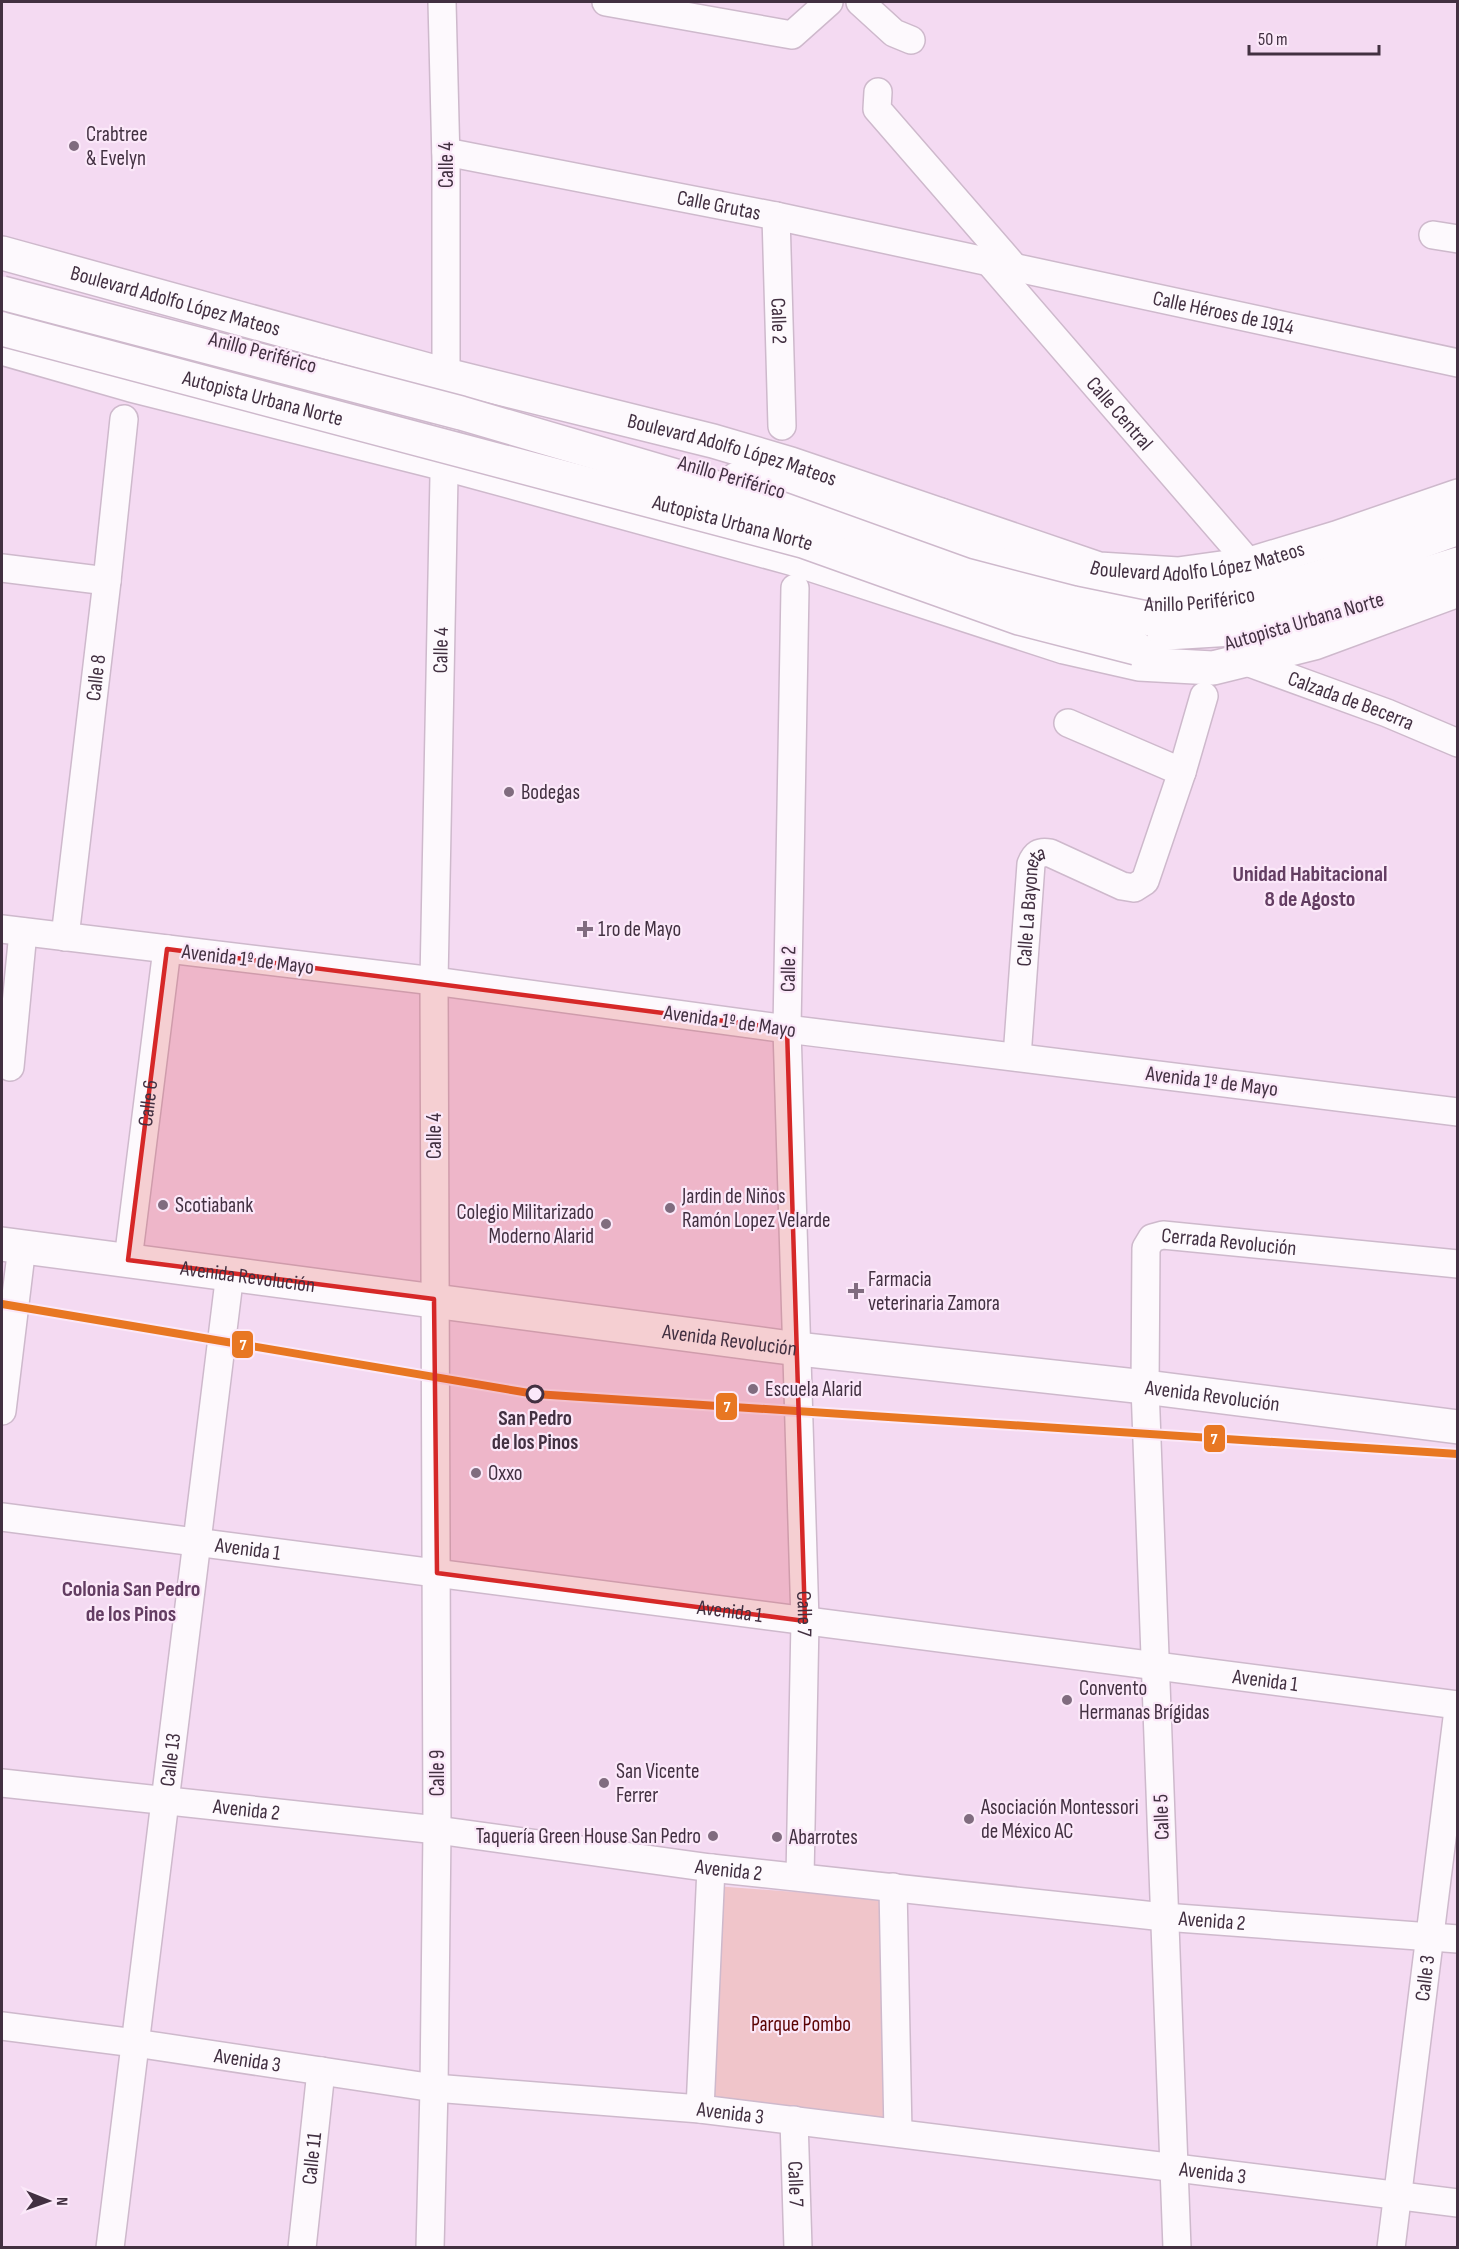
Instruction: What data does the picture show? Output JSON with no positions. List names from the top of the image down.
{
  "streets": {
    "main road": [
      "Boulevard Adolfo López Mateos",
      "Anillo Periférico",
      "Autopista Urbana Norte",
      "Avenida Revolución"
    ],
    "street": [
      "Calle 4",
      "Calle Grutas",
      "Calle Héroes de 1914",
      "Calle 2",
      "Calle Central",
      "Calle 8",
      "Calzada de Becerra",
      "Calle La Bayoneta",
      "Avenida 1º de Mayo",
      "Calle 6",
      "Cerrada Revolución",
      "Avenida 1",
      "Calle 7",
      "Calle 13",
      "Calle 9",
      "Avenida 2",
      "Calle 5",
      "Calle 3",
      "Avenida 3",
      "Calle 11"
    ]
  },
  "crossings": [
    ["Calle 4", "Calle Grutas"],
    ["Calle 4", "Boulevard Adolfo López Mateos"],
    ["Calle 4", "Anillo Periférico"],
    ["Calle 4", "Avenida 1º de Mayo"],
    ["Calle 4", "Avenida Revolución"],
    ["Calle 4", "Calle 9"],
    ["Calle Grutas", "Calle Héroes de 1914"],
    ["Calle Grutas", "Calle 2"],
    ["Calle Grutas", "Calle Central"],
    ["Boulevard Adolfo López Mateos", "Anillo Periférico"],
    ["Boulevard Adolfo López Mateos", "Calle Central"],
    ["Calle Héroes de 1914", "Calle Central"],
    ["Calle 2", "Avenida 1º de Mayo"],
    ["Calle 2", "Avenida Revolución"],
    ["Calle 2", "Calle 7"],
    ["Calle 8", "Avenida 1º de Mayo"],
    ["Calle La Bayoneta", "Avenida 1º de Mayo"],
    ["Avenida 1º de Mayo", "Calle 6"],
    ["Calle 6", "Avenida Revolución"],
    ["Cerrada Revolución", "Avenida Revolución"],
    ["Cerrada Revolución", "Calle 5"],
    ["Avenida Revolución", "Calle 7"],
    ["Avenida Revolución", "Calle 13"],
    ["Avenida Revolución", "Calle 9"],
    ["Avenida Revolución", "Calle 5"],
    ["Avenida 1", "Calle 7"],
    ["Avenida 1", "Calle 13"],
    ["Avenida 1", "Calle 9"],
    ["Avenida 1", "Calle 5"],
    ["Calle 7", "Avenida 2"],
    ["Calle 7", "Avenida 3"],
    ["Calle 13", "Avenida 2"],
    ["Calle 13", "Avenida 3"],
    ["Calle 9", "Avenida 2"],
    ["Calle 9", "Avenida 3"],
    ["Avenida 2", "Calle 5"],
    ["Avenida 2", "Calle 3"],
    ["Calle 5", "Avenida 3"],
    ["Calle 3", "Avenida 3"],
    ["Avenida 3", "Calle 11"]
  ],
  "districts": ["Unidad Habitacional 8 de Agosto", "Colonia San Pedro de los Pinos"],
  "parks": ["Parque Pombo"],
  "places": {
    "other": [
      "Crabtree & Evelyn",
      "Bodegas",
      "Scotiabank",
      "Jardin de Niños Ramón Lopez Velarde",
      "Colegio Militarizado Moderno Alarid",
      "Escuela Alarid",
      "San Pedro de los Pinos",
      "Oxxo",
      "Convento Hermanas Brígidas",
      "San Vicente Ferrer",
      "Asociación Montessori de México AC",
      "Taquería Green House San Pedro",
      "Abarrotes"
    ],
    "health": ["1ro de Mayo", "Farmacia veterinaria Zamora"]
  },
  "lines": ["metro line 7"],
  "scale_bar": "50 m",
  "north": "right"
}
